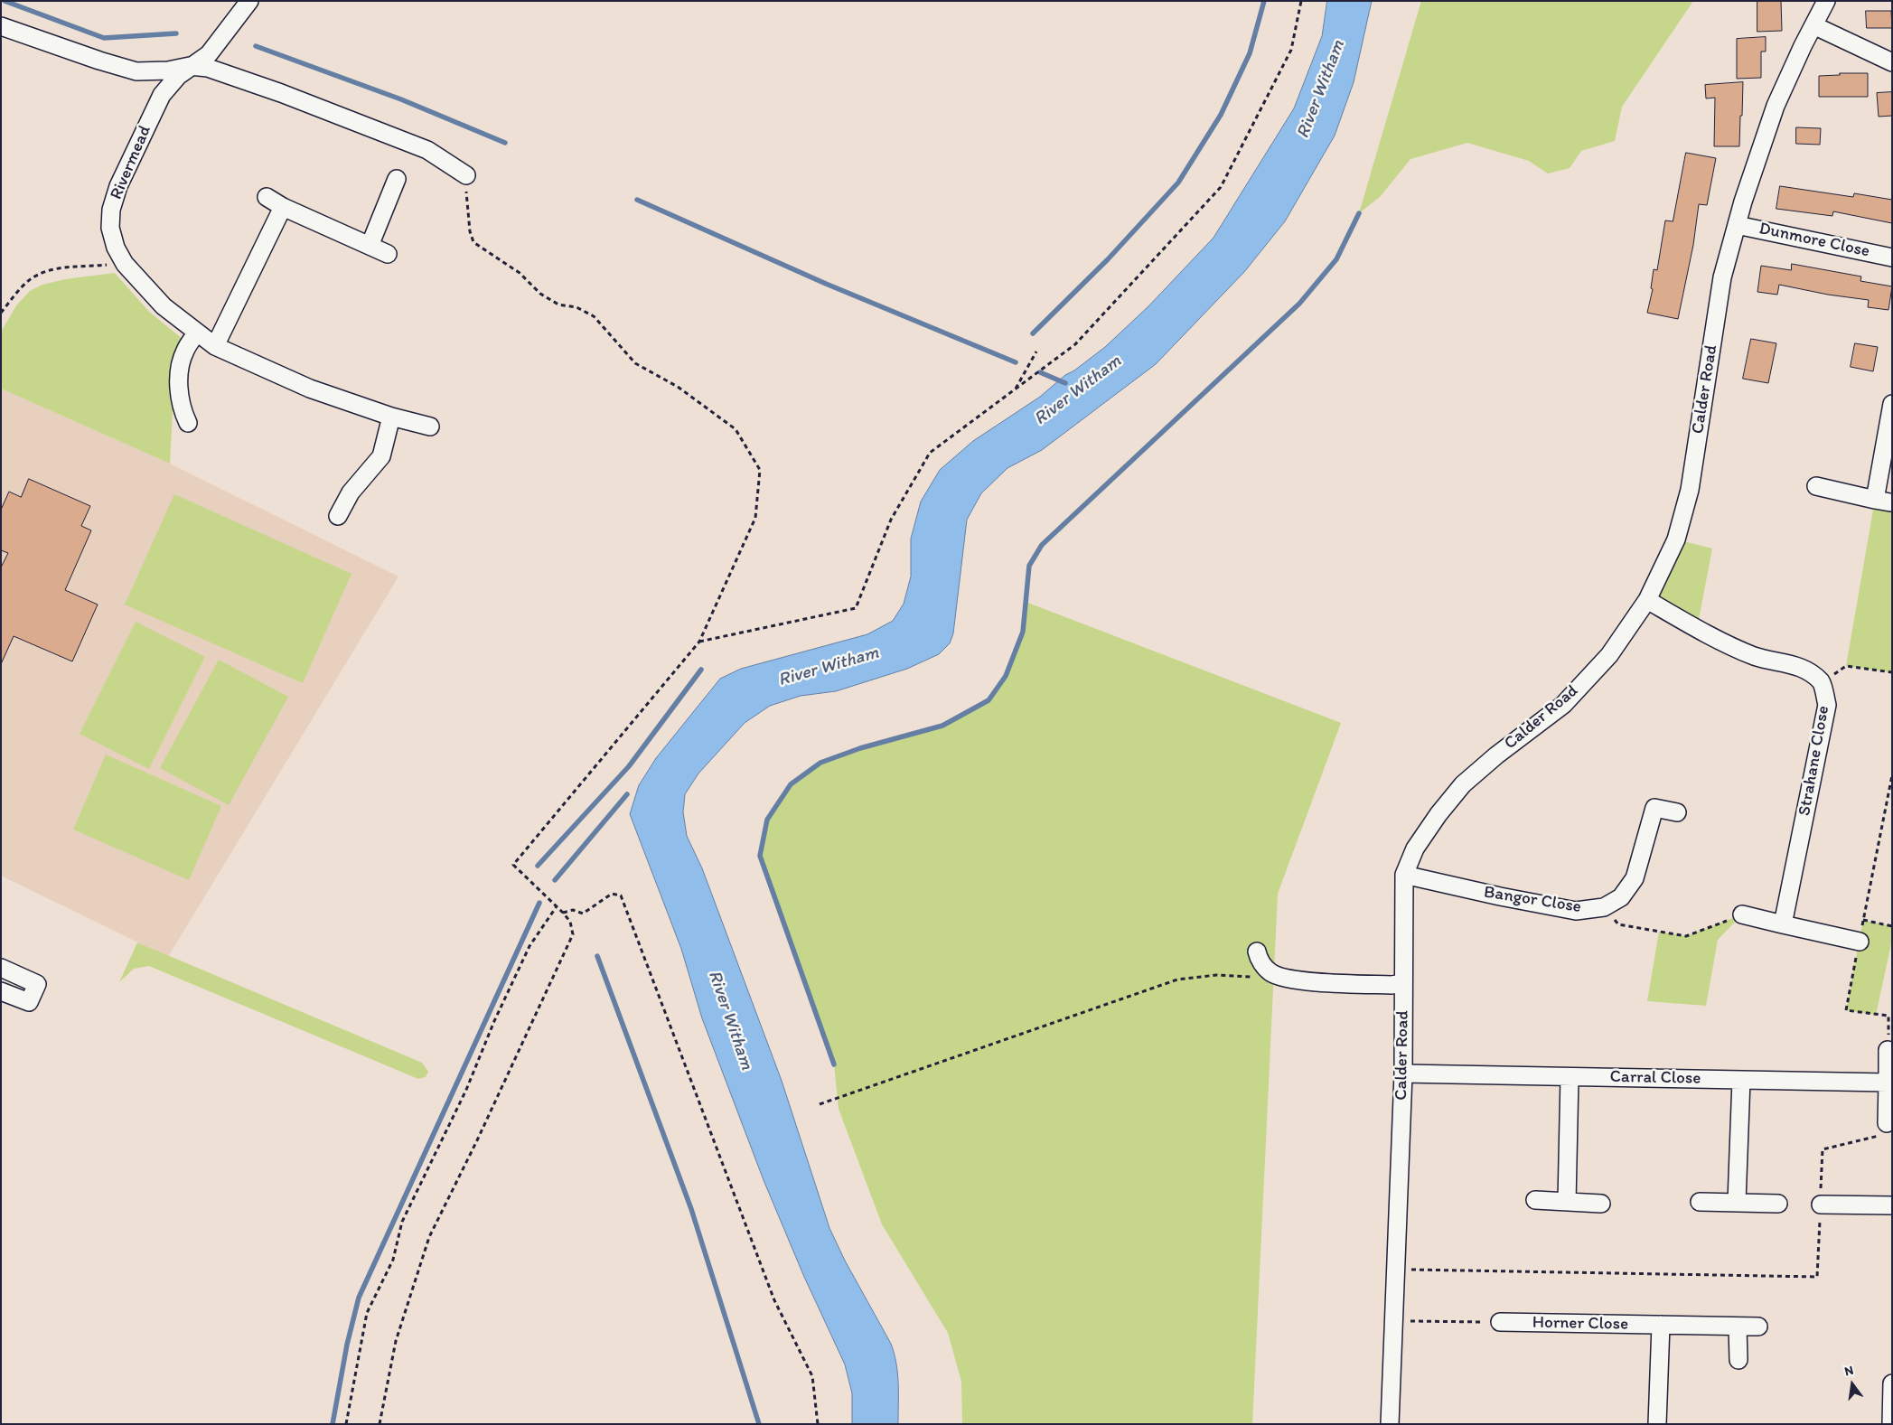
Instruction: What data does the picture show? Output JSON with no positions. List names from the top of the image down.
{
  "streets": {
    "street": [
      "Rivermead",
      "Dunmore Close",
      "Calder Road",
      "Strahane Close",
      "Bangor Close",
      "Carral Close",
      "Horner Close"
    ]
  },
  "crossings": [
    ["Dunmore Close", "Calder Road"],
    ["Calder Road", "Strahane Close"],
    ["Calder Road", "Bangor Close"],
    ["Calder Road", "Carral Close"]
  ],
  "water": ["River Witham"],
  "north": "top"
}
